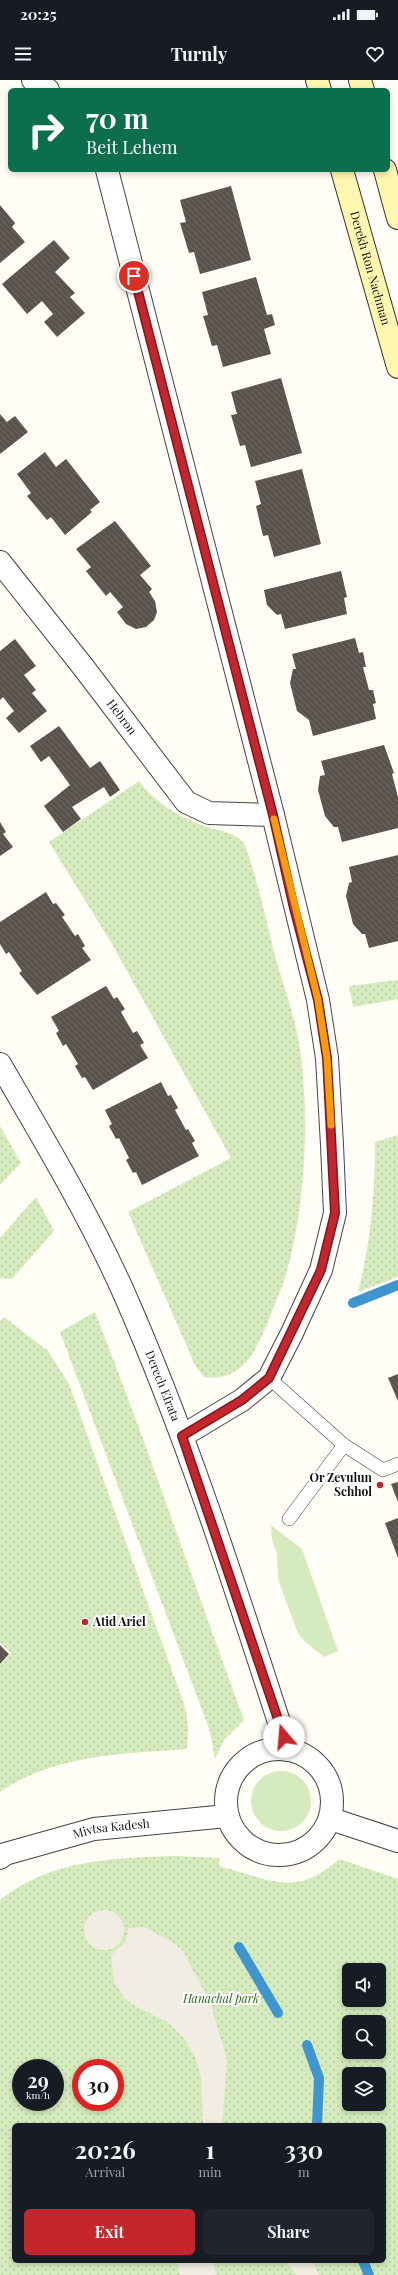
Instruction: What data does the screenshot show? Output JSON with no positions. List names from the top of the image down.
{
  "streets": {
    "main road": ["Derekh Ron Nachman"],
    "street": ["Hebron", "Derech Efrata", "Mivtsa Kadesh"]
  },
  "crossings": [
    ["Derech Efrata", "Mivtsa Kadesh"]
  ],
  "parks": ["Hanachal park"],
  "places": ["Or Zevulun Schhol", "Atid Ariel"],
  "page": {
    "status": "20:25",
    "header": "Turnly",
    "turn": ["70 m", "Beit Lehem"],
    "speed": "29 km/h",
    "limit": "30",
    "eta": [
      "20:26",
      "Arrival",
      "1",
      "min",
      "330",
      "m"
    ],
    "buttons": ["Exit", "Share"]
  }
}
